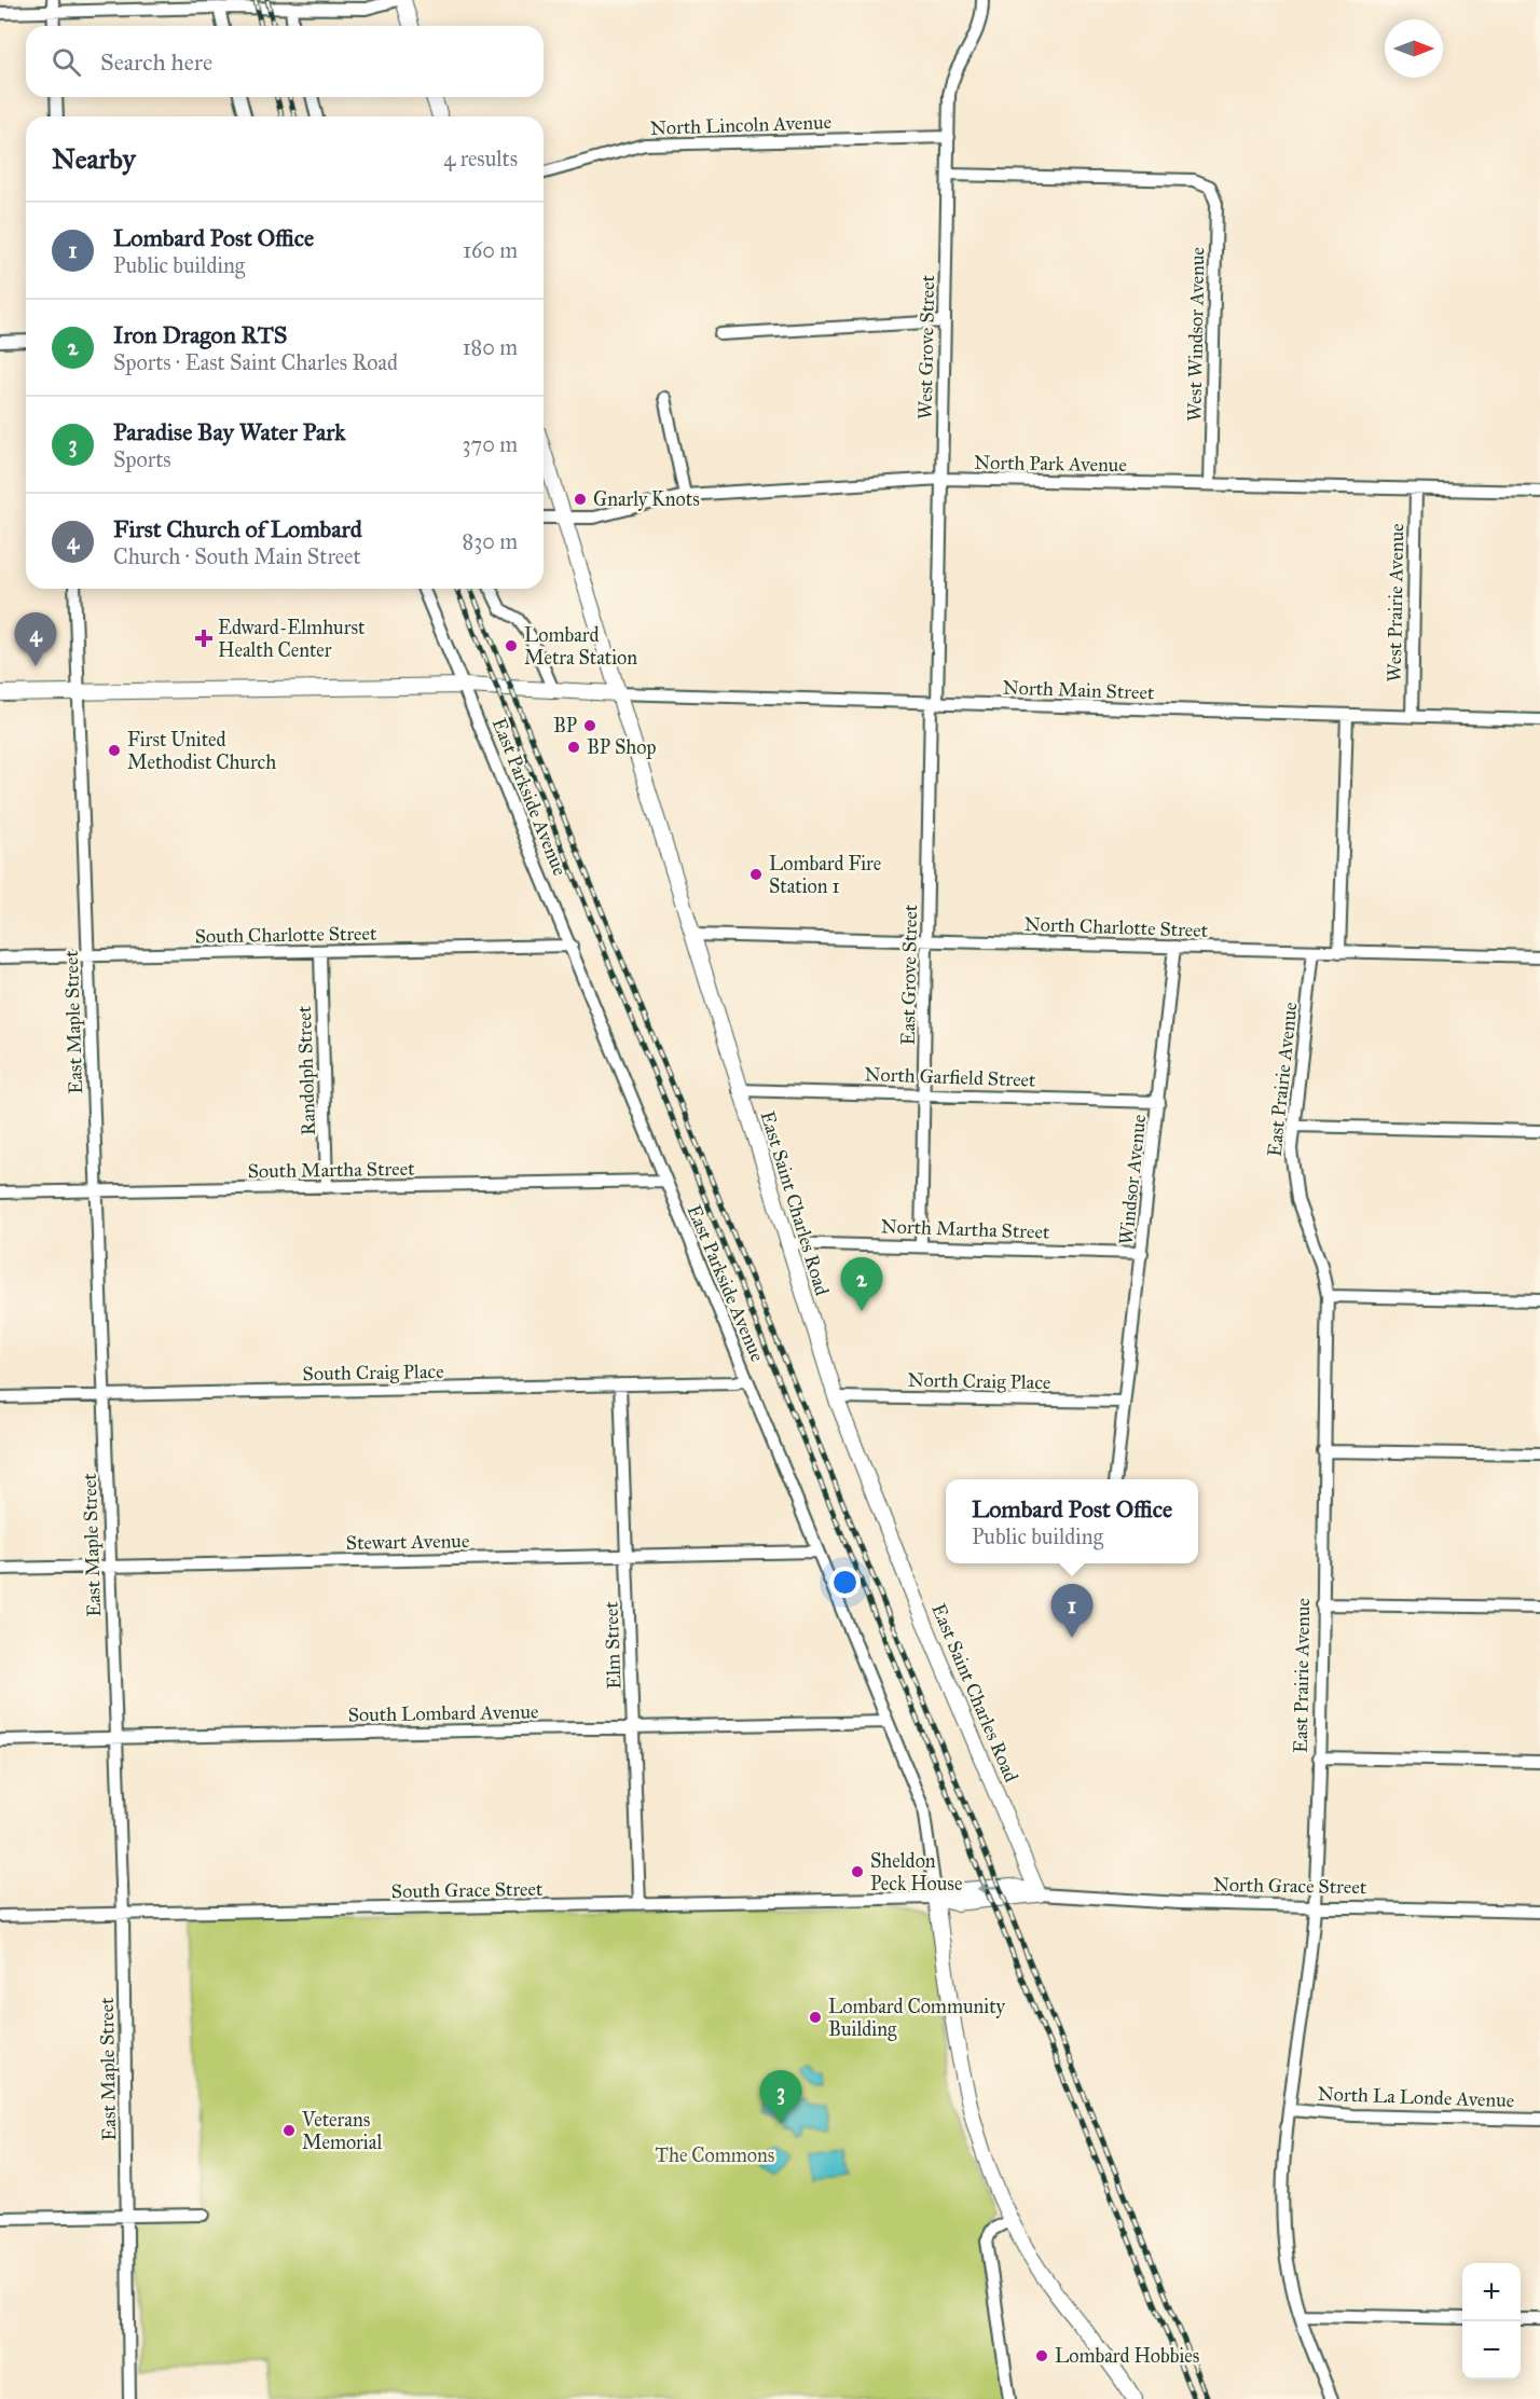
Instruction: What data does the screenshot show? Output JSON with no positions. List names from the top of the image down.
{
  "streets": {
    "main road": ["East Saint Charles Road", "North Grace Street"],
    "street": [
      "North Lincoln Avenue",
      "West Windsor Avenue",
      "West Grove Street",
      "North Park Avenue",
      "West Prairie Avenue",
      "North Main Street",
      "East Parkside Avenue",
      "North Charlotte Street",
      "South Charlotte Street",
      "East Grove Street",
      "East Maple Street",
      "Randolph Street",
      "North Garfield Street",
      "East Prairie Avenue",
      "South Martha Street",
      "Windsor Avenue",
      "North Martha Street",
      "South Craig Place",
      "North Craig Place",
      "Stewart Avenue",
      "Elm Street",
      "South Lombard Avenue",
      "South Grace Street",
      "North La Londe Avenue"
    ]
  },
  "crossings": [
    ["North Lincoln Avenue", "West Grove Street"],
    ["West Windsor Avenue", "West Grove Street"],
    ["West Windsor Avenue", "North Park Avenue"],
    ["West Grove Street", "North Park Avenue"],
    ["West Grove Street", "North Main Street"],
    ["West Grove Street", "East Grove Street"],
    ["North Park Avenue", "West Prairie Avenue"],
    ["North Park Avenue", "East Saint Charles Road"],
    ["West Prairie Avenue", "North Main Street"],
    ["North Main Street", "East Grove Street"],
    ["North Main Street", "East Saint Charles Road"],
    ["East Parkside Avenue", "South Charlotte Street"],
    ["East Parkside Avenue", "South Martha Street"],
    ["East Parkside Avenue", "South Craig Place"],
    ["East Parkside Avenue", "Stewart Avenue"],
    ["East Parkside Avenue", "South Lombard Avenue"],
    ["East Parkside Avenue", "North Grace Street"],
    ["East Parkside Avenue", "South Grace Street"],
    ["North Charlotte Street", "East Grove Street"],
    ["North Charlotte Street", "East Prairie Avenue"],
    ["North Charlotte Street", "Windsor Avenue"],
    ["North Charlotte Street", "East Saint Charles Road"],
    ["South Charlotte Street", "East Maple Street"],
    ["South Charlotte Street", "Randolph Street"],
    ["East Grove Street", "North Garfield Street"],
    ["East Grove Street", "North Martha Street"],
    ["East Maple Street", "South Martha Street"],
    ["East Maple Street", "South Craig Place"],
    ["East Maple Street", "Stewart Avenue"],
    ["East Maple Street", "South Lombard Avenue"],
    ["East Maple Street", "South Grace Street"],
    ["Randolph Street", "South Martha Street"],
    ["North Garfield Street", "Windsor Avenue"],
    ["North Garfield Street", "East Saint Charles Road"],
    ["East Prairie Avenue", "North Grace Street"],
    ["East Prairie Avenue", "North La Londe Avenue"],
    ["Windsor Avenue", "North Martha Street"],
    ["Windsor Avenue", "North Craig Place"],
    ["East Saint Charles Road", "North Martha Street"],
    ["East Saint Charles Road", "North Craig Place"],
    ["East Saint Charles Road", "North Grace Street"],
    ["South Craig Place", "Elm Street"],
    ["Stewart Avenue", "Elm Street"],
    ["Elm Street", "South Lombard Avenue"],
    ["Elm Street", "South Grace Street"],
    ["North Grace Street", "South Grace Street"]
  ],
  "parks": ["The Commons"],
  "places": {
    "other": [
      "Gnarly Knots",
      "Lombard Metra Station",
      "BP",
      "BP Shop",
      "First United Methodist Church",
      "Lombard Fire Station 1",
      "Sheldon Peck House",
      "Lombard Community Building",
      "Veterans Memorial",
      "Lombard Hobbies"
    ],
    "health": ["Edward-Elmhurst Health Center"]
  },
  "north": "right",
  "page": {
    "search": "Search here",
    "heading": ["Nearby", "4 results"],
    "list": [
      {
        "mark": "1",
        "name": "Lombard Post Office",
        "note": "Public building",
        "value": "160 m"
      },
      {
        "mark": "2",
        "name": "Iron Dragon RTS",
        "note": "Sports · East Saint Charles Road",
        "value": "180 m"
      },
      {
        "mark": "3",
        "name": "Paradise Bay Water Park",
        "note": "Sports",
        "value": "370 m"
      },
      {
        "mark": "4",
        "name": "First Church of Lombard",
        "note": "Church · South Main Street",
        "value": "830 m"
      }
    ],
    "pins": [
      "4",
      "2",
      "1",
      "3"
    ],
    "popup": ["Lombard Post Office", "Public building"],
    "map_buttons": ["+", "−"]
  }
}
